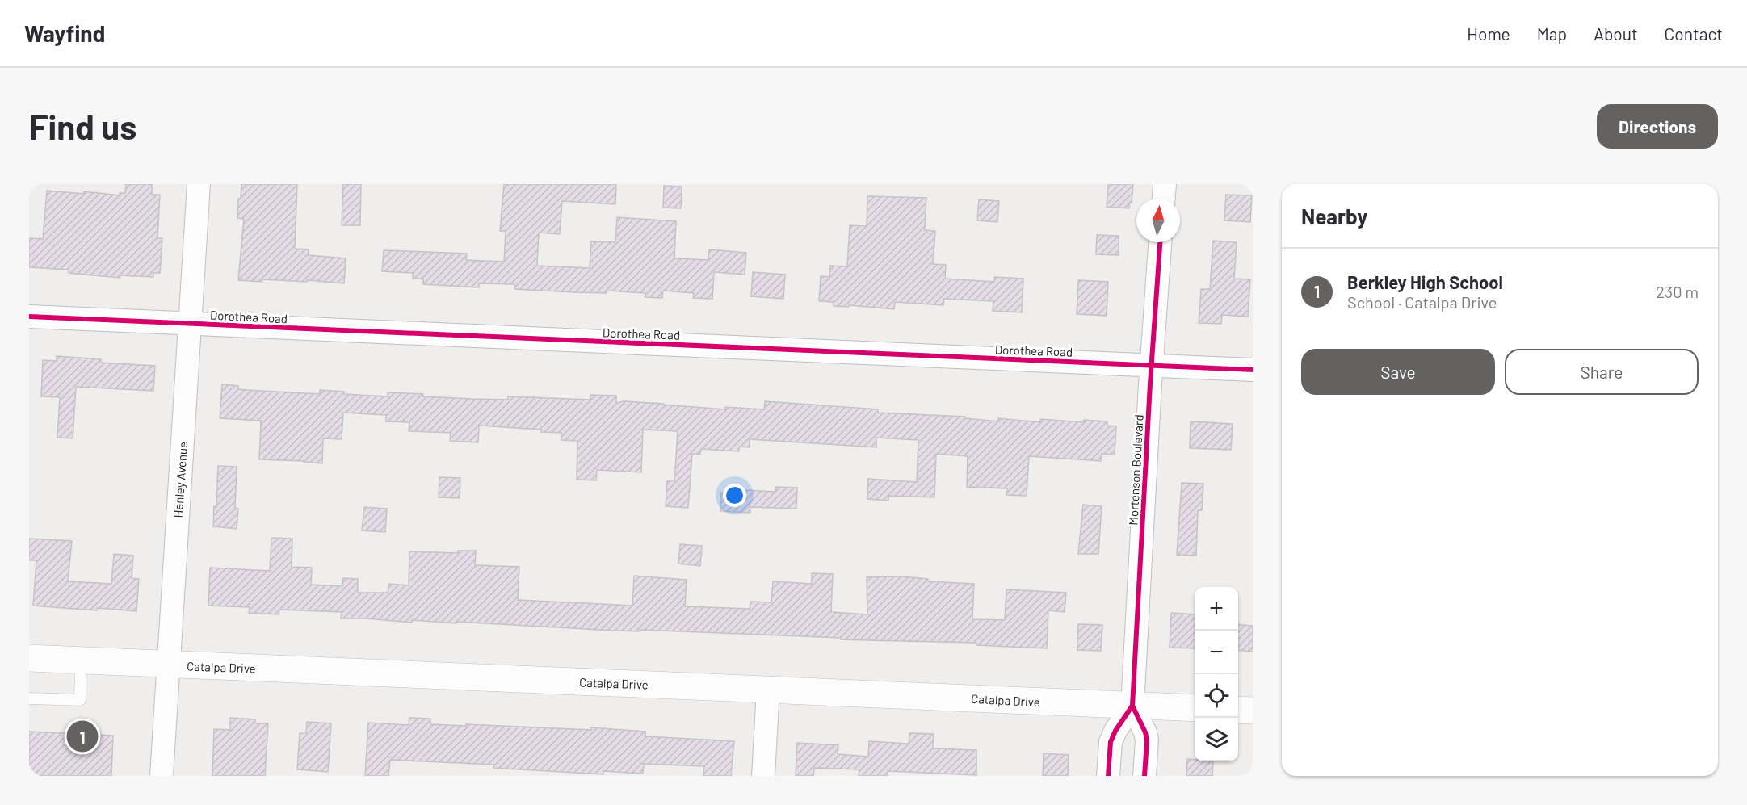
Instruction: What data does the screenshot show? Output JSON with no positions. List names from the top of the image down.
{
  "streets": {
    "street": [
      "Dorothea Road",
      "Mortenson Boulevard",
      "Henley Avenue",
      "Catalpa Drive"
    ]
  },
  "crossings": [
    ["Dorothea Road", "Mortenson Boulevard"],
    ["Dorothea Road", "Henley Avenue"],
    ["Mortenson Boulevard", "Catalpa Drive"],
    ["Henley Avenue", "Catalpa Drive"]
  ],
  "north": "top",
  "page": {
    "header": "Wayfind",
    "nav": [
      "Home",
      "Map",
      "About",
      "Contact"
    ],
    "buttons": [
      "Directions",
      ["Save", "Share"]
    ],
    "title": "Find us",
    "heading": "Nearby",
    "list": [
      {
        "mark": "1",
        "name": "Berkley High School",
        "note": "School · Catalpa Drive",
        "value": "230 m"
      }
    ],
    "map_buttons": ["+", "−"],
    "pins": "1"
  }
}
